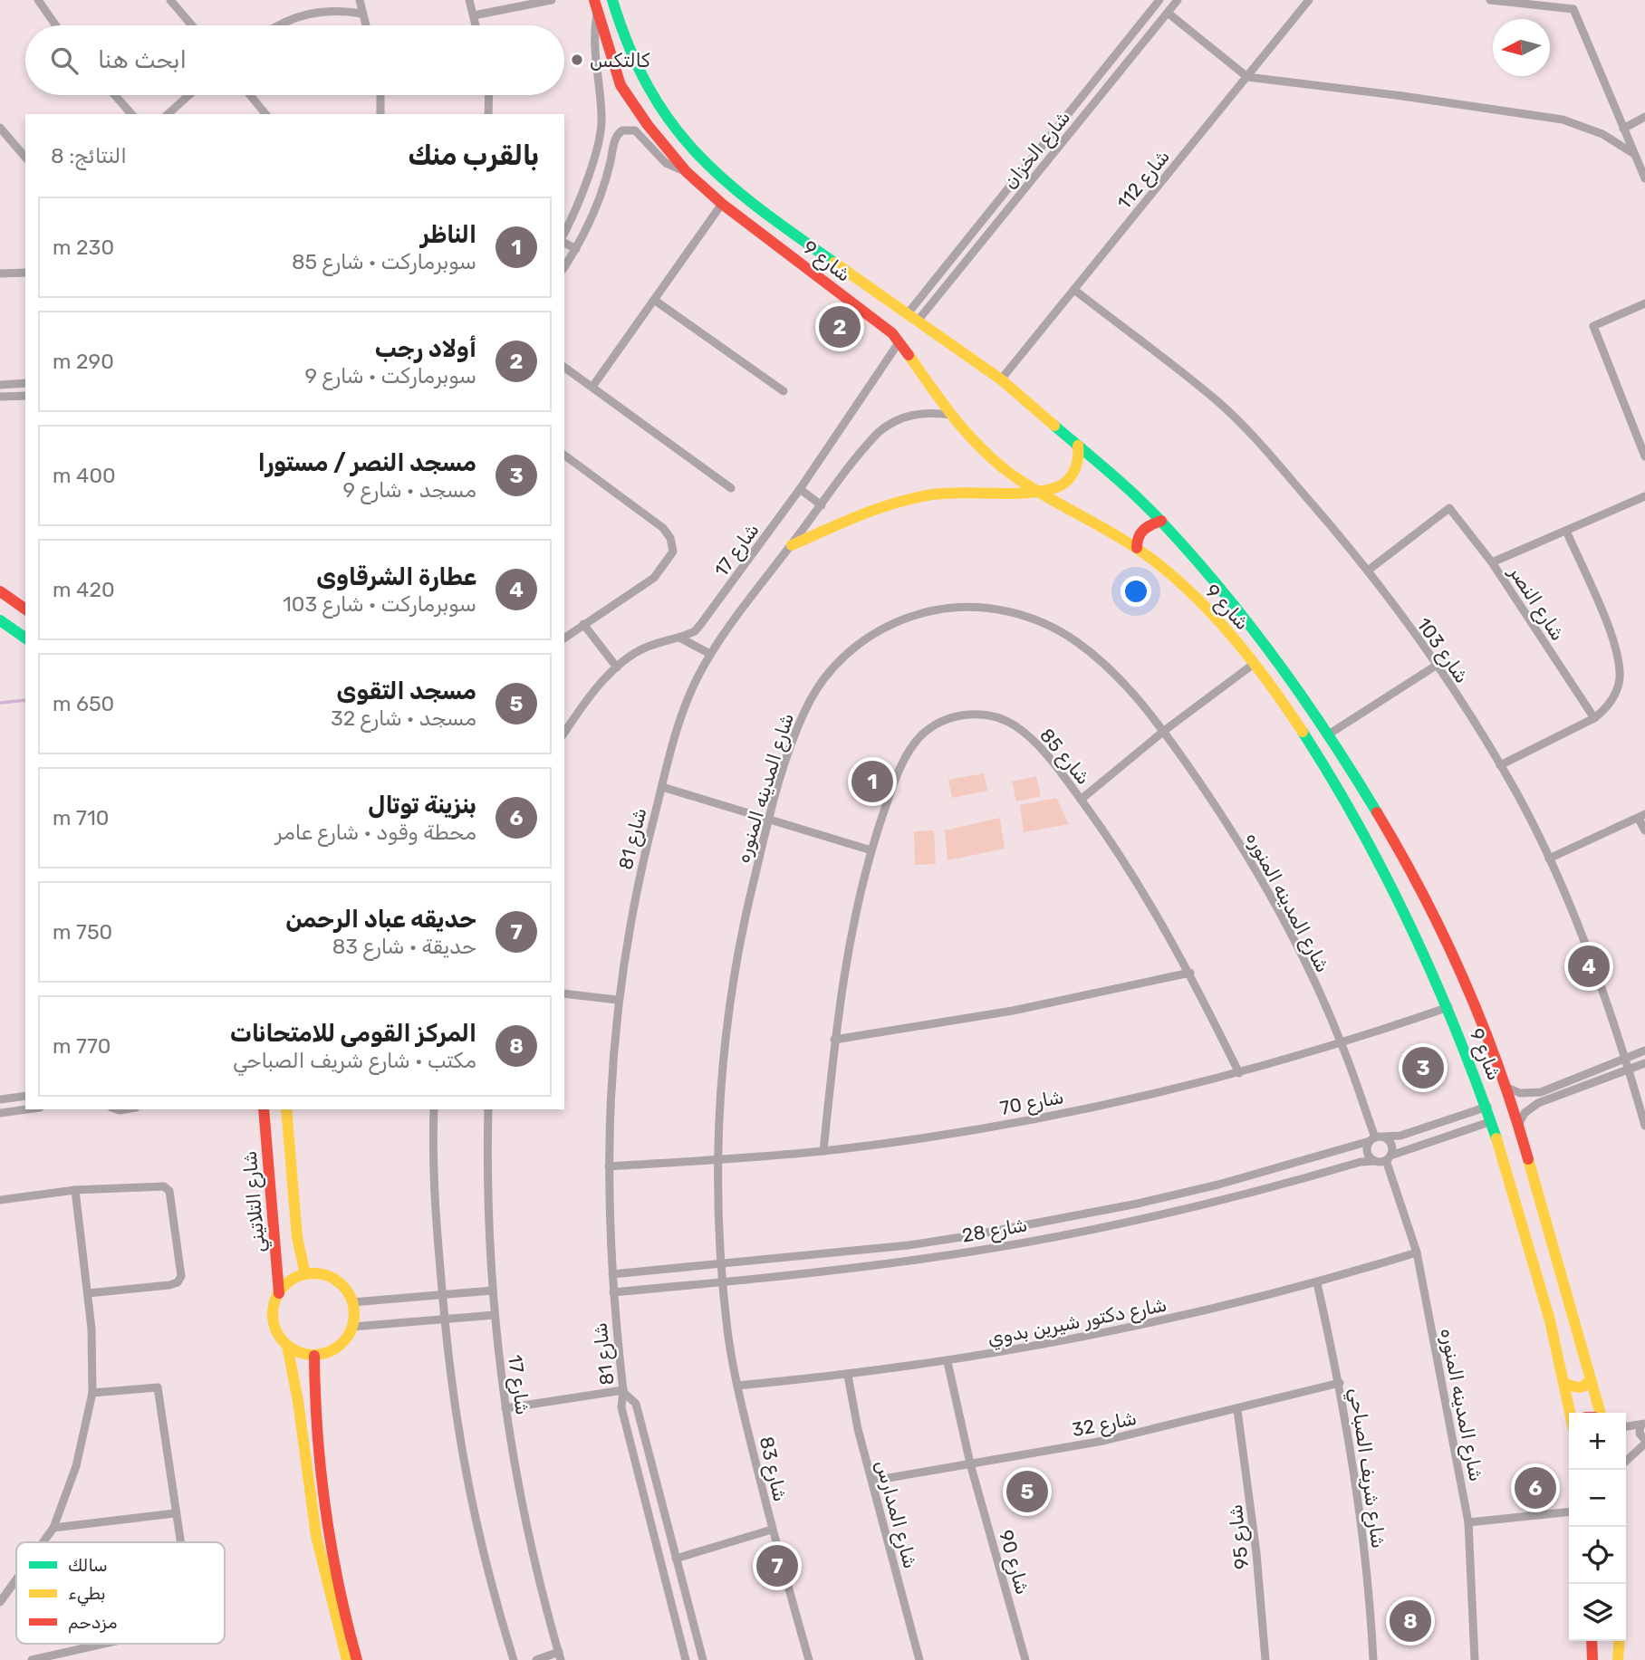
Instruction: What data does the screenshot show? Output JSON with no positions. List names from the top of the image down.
{
  "streets": {
    "main road": ["شارع 9", "شارع التلاتيني"],
    "street": [
      "شارع الخزان",
      "شارع 112",
      "شارع 17",
      "شارع النصر",
      "شارع 103",
      "شارع 85",
      "شارع المدينه المنوره",
      "شارع 81",
      "شارع 70",
      "شارع 28",
      "شارع دكتور شيرين بدوي",
      "شارع 32",
      "شارع شريف الصباحي",
      "شارع 83",
      "شارع المدارس",
      "شارع 95",
      "شارع 90"
    ]
  },
  "crossings": [
    ["شارع الخزان", "شارع 9"],
    ["شارع 112", "شارع 9"],
    ["شارع 112", "شارع 103"],
    ["شارع 9", "شارع 17"],
    ["شارع 9", "شارع 81"],
    ["شارع 9", "شارع 70"],
    ["شارع 9", "شارع 28"],
    ["شارع النصر", "شارع 103"],
    ["شارع 85", "شارع 70"],
    ["شارع المدينه المنوره", "شارع 70"],
    ["شارع المدينه المنوره", "شارع 28"],
    ["شارع المدينه المنوره", "شارع دكتور شيرين بدوي"],
    ["شارع المدينه المنوره", "شارع 83"],
    ["شارع 81", "شارع 70"],
    ["شارع 81", "شارع 28"],
    ["شارع 28", "شارع 83"],
    ["شارع دكتور شيرين بدوي", "شارع شريف الصباحي"],
    ["شارع دكتور شيرين بدوي", "شارع 83"],
    ["شارع دكتور شيرين بدوي", "شارع المدارس"],
    ["شارع دكتور شيرين بدوي", "شارع 90"],
    ["شارع 32", "شارع شريف الصباحي"],
    ["شارع 32", "شارع المدارس"],
    ["شارع 32", "شارع 95"],
    ["شارع 32", "شارع 90"]
  ],
  "places": ["كالتكس"],
  "legend": ["سالك", "بطيء", "مزدحم"],
  "north": "left",
  "page": {
    "search": "ابحث هنا",
    "heading": ["بالقرب منك", "النتائج: 8"],
    "list": [
      {
        "mark": "1",
        "name": "الناظر",
        "note": "سوبرماركت · شارع 85",
        "value": "230 m"
      },
      {
        "mark": "2",
        "name": "أولاد رجب",
        "note": "سوبرماركت · شارع 9",
        "value": "290 m"
      },
      {
        "mark": "3",
        "name": "مسجد النصر / مستورا",
        "note": "مسجد · شارع 9",
        "value": "400 m"
      },
      {
        "mark": "4",
        "name": "عطارة الشرقاوى",
        "note": "سوبرماركت · شارع 103",
        "value": "420 m"
      },
      {
        "mark": "5",
        "name": "مسجد التقوى",
        "note": "مسجد · شارع 32",
        "value": "650 m"
      },
      {
        "mark": "6",
        "name": "بنزينة توتال",
        "note": "محطة وقود · شارع عامر",
        "value": "710 m"
      },
      {
        "mark": "7",
        "name": "حديقه عباد الرحمن",
        "note": "حديقة · شارع 83",
        "value": "750 m"
      },
      {
        "mark": "8",
        "name": "المركز القومى للامتحانات",
        "note": "مكتب · شارع شريف الصباحي",
        "value": "770 m"
      }
    ],
    "pins": [
      "2",
      "1",
      "4",
      "3",
      "6",
      "5",
      "7",
      "8"
    ],
    "map_buttons": ["+", "−"]
  }
}
